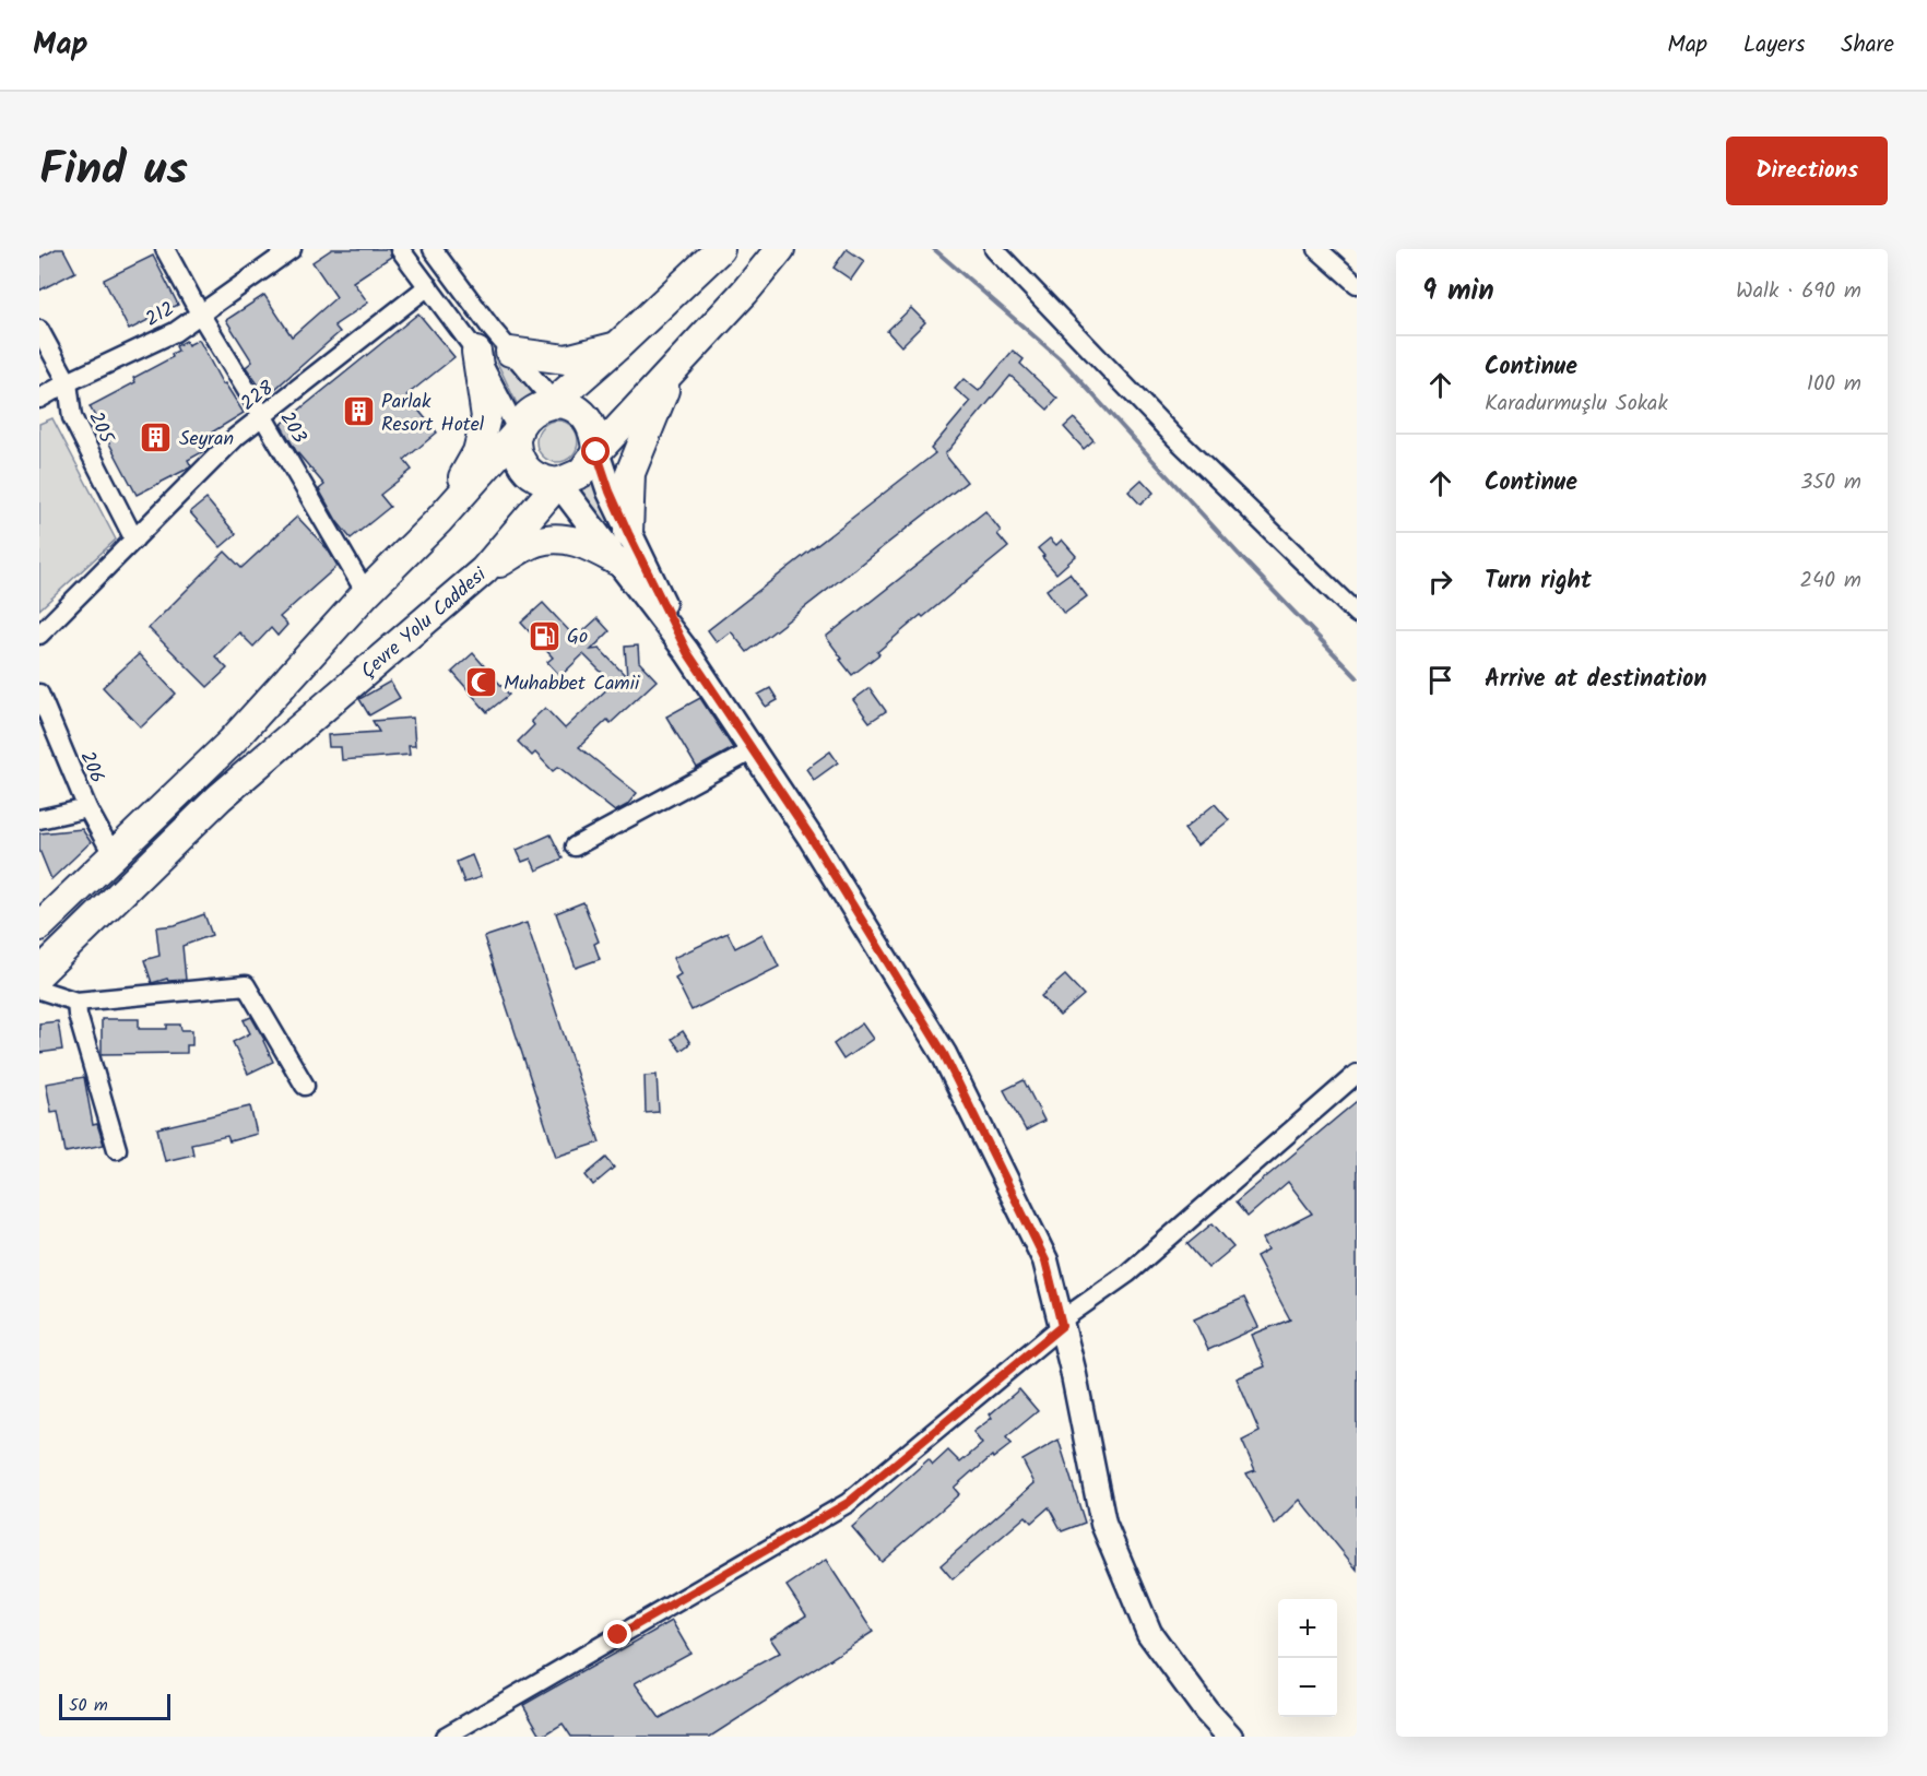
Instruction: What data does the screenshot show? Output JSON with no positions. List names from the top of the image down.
{
  "streets": {
    "highway": ["Çevre Yolu Caddesi"],
    "street": [
      "212",
      "228",
      "205",
      "203",
      "206"
    ]
  },
  "crossings": [
    ["212", "205"],
    ["212", "203"],
    ["228", "205"],
    ["228", "203"]
  ],
  "places": {
    "building": ["Parlak Resort Hotel", "Seyran"],
    "fuel station": ["Go"],
    "mosque": ["Muhabbet Camii"]
  },
  "scale_bar": "50 m",
  "page": {
    "header": "Map",
    "nav": ["Map", "Layers", "Share"],
    "title": "Find us",
    "buttons": "Directions",
    "heading": ["9 min", "Walk · 690 m"],
    "list": [
      ["Continue", "Karadurmuşlu Sokak", "100 m"],
      ["Continue", "350 m"],
      ["Turn right", "240 m"],
      "Arrive at destination"
    ],
    "map_buttons": ["+", "−"],
    "scale": "50 m"
  }
}
